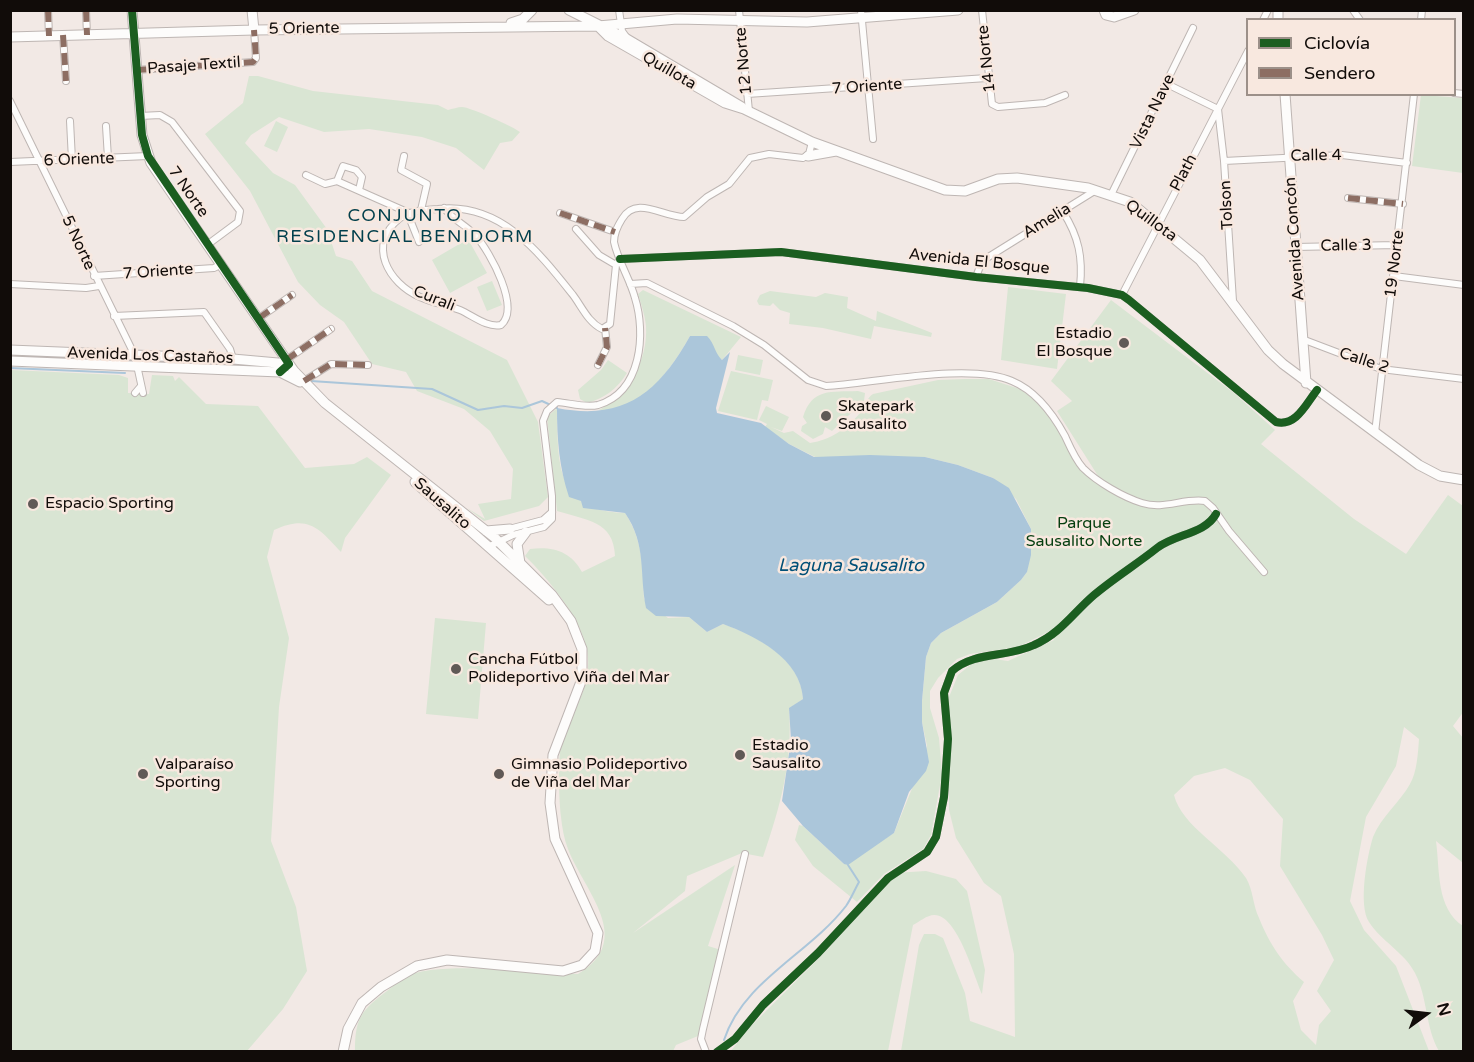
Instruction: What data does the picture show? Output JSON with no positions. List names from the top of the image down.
{
  "streets": {
    "main road": [
      "5 Oriente",
      "Quillota",
      "7 Norte",
      "Avenida Concón",
      "Avenida Los Castaños",
      "Sausalito"
    ],
    "street": [
      "14 Norte",
      "12 Norte",
      "Pasaje Textil",
      "7 Oriente",
      "Vista Nave",
      "Calle 4",
      "6 Oriente",
      "Plath",
      "Tolson",
      "Amelia",
      "5 Norte",
      "Calle 3",
      "Avenida El Bosque",
      "19 Norte",
      "Curali",
      "Calle 2"
    ]
  },
  "crossings": [
    ["5 Oriente", "Pasaje Textil"],
    ["5 Oriente", "Quillota"],
    ["5 Oriente", "7 Norte"],
    ["14 Norte", "7 Oriente"],
    ["12 Norte", "Quillota"],
    ["12 Norte", "7 Oriente"],
    ["Pasaje Textil", "7 Norte"],
    ["Quillota", "Vista Nave"],
    ["Quillota", "Plath"],
    ["Quillota", "Tolson"],
    ["Quillota", "Amelia"],
    ["Quillota", "Avenida Concón"],
    ["Quillota", "Avenida El Bosque"],
    ["Quillota", "19 Norte"],
    ["7 Oriente", "7 Norte"],
    ["7 Oriente", "5 Norte"],
    ["Calle 4", "Tolson"],
    ["Calle 4", "Avenida Concón"],
    ["Calle 4", "19 Norte"],
    ["6 Oriente", "7 Norte"],
    ["6 Oriente", "5 Norte"],
    ["Plath", "Tolson"],
    ["Plath", "Avenida El Bosque"],
    ["7 Norte", "Avenida Los Castaños"],
    ["7 Norte", "Sausalito"],
    ["Amelia", "Avenida El Bosque"],
    ["Avenida Concón", "Calle 3"],
    ["Avenida Concón", "Calle 2"],
    ["5 Norte", "Avenida Los Castaños"],
    ["Calle 3", "19 Norte"],
    ["19 Norte", "Calle 2"],
    ["Avenida Los Castaños", "Sausalito"]
  ],
  "districts": ["CONJUNTO RESIDENCIAL BENIDORM"],
  "water": ["Laguna Sausalito"],
  "parks": ["Parque Sausalito Norte"],
  "places": [
    "Estadio El Bosque",
    "Skatepark Sausalito",
    "Espacio Sporting",
    "Cancha Fútbol Polideportivo Viña del Mar",
    "Estadio Sausalito",
    "Valparaíso Sporting",
    "Gimnasio Polideportivo de Viña del Mar"
  ],
  "legend": ["Ciclovía", "Sendero"],
  "north": "right"
}
